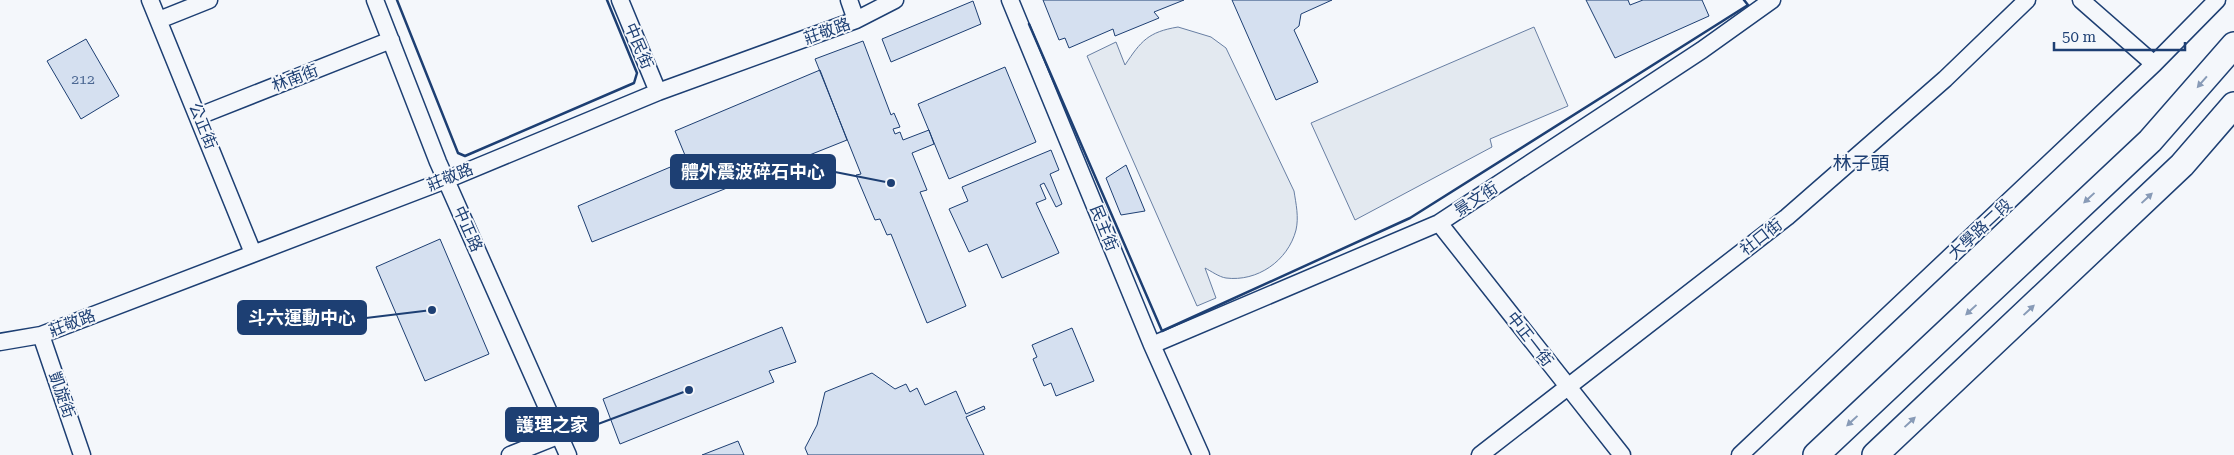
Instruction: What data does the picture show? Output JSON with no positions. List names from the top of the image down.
{
  "streets": {
    "street": [
      "莊敬路",
      "中民街",
      "林南街",
      "公正街",
      "景文街",
      "民主街",
      "中正路",
      "大學路二段",
      "社口街",
      "中正一街",
      "凱旋街"
    ]
  },
  "crossings": [
    ["莊敬路", "中民街"],
    ["莊敬路", "公正街"],
    ["莊敬路", "中正路"],
    ["莊敬路", "凱旋街"],
    ["林南街", "公正街"],
    ["林南街", "中正路"],
    ["景文街", "民主街"],
    ["景文街", "中正一街"],
    ["社口街", "中正一街"]
  ],
  "districts": ["林子頭"],
  "places": ["體外震波碎石中心", "斗六運動中心", "護理之家"],
  "house_numbers": ["212"],
  "scale_bar": "50 m"
}
